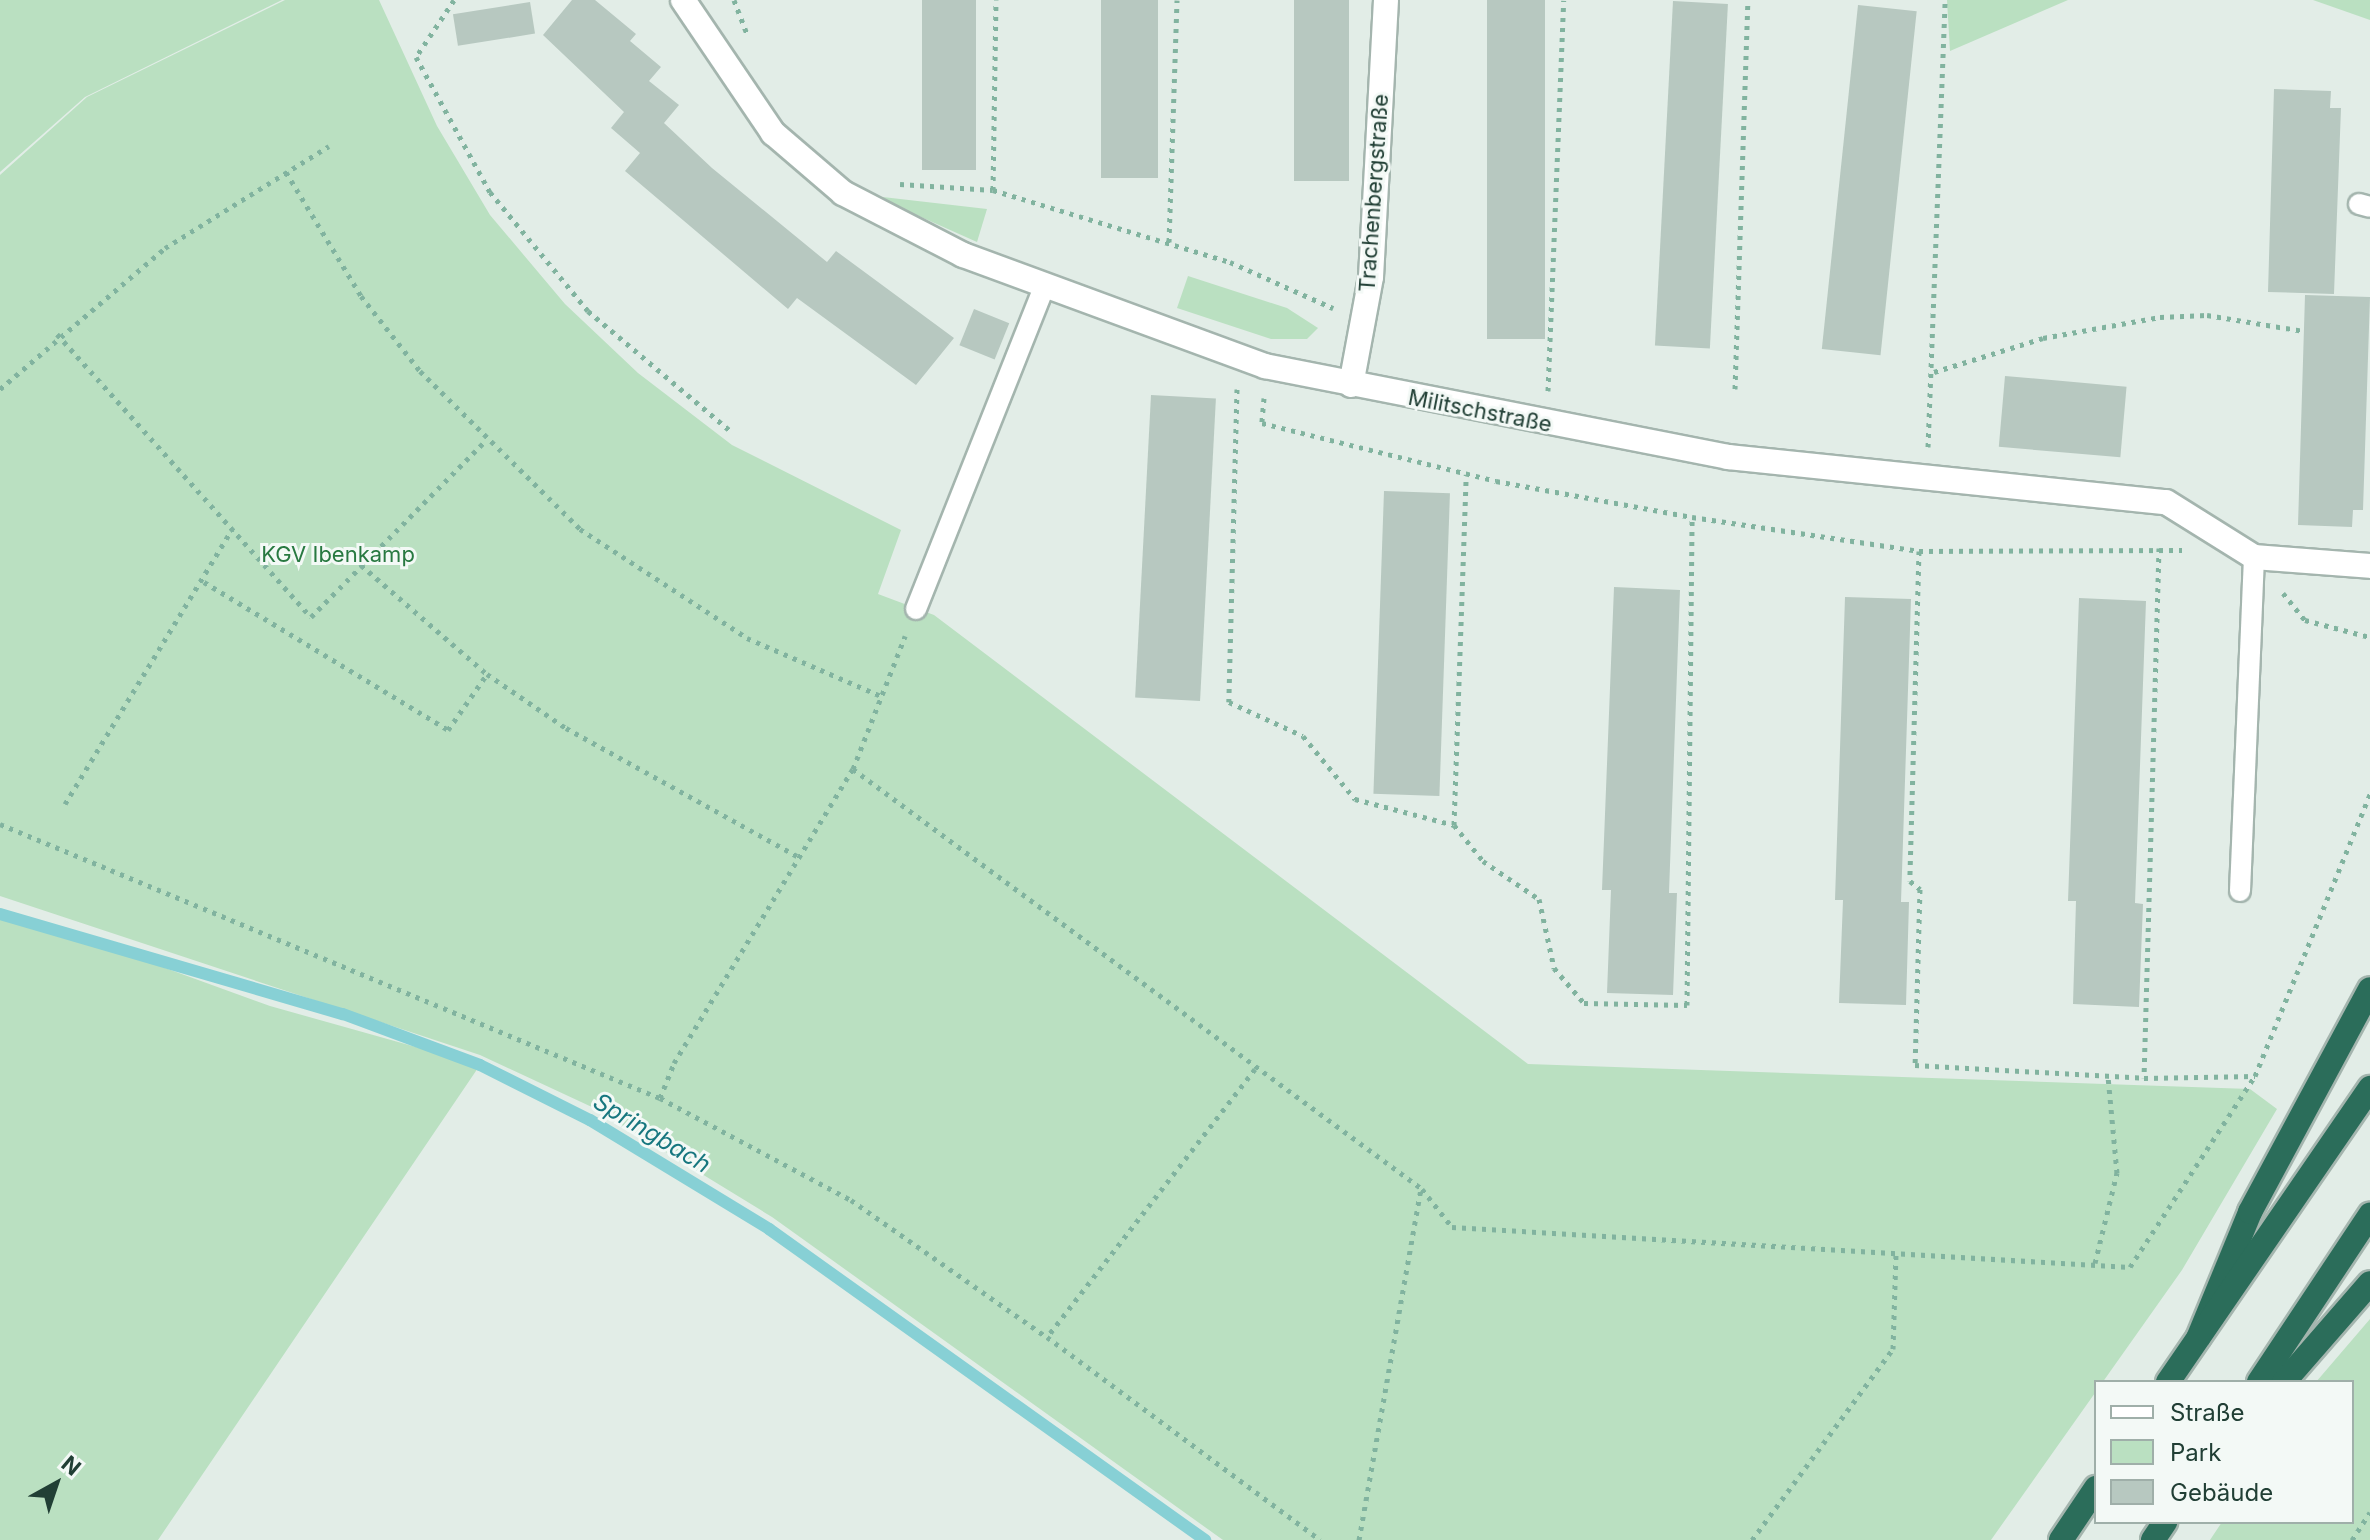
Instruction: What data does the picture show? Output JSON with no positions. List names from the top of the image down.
{
  "streets": {
    "street": ["Trachenbergstraße", "Militschstraße"]
  },
  "crossings": [
    ["Trachenbergstraße", "Militschstraße"]
  ],
  "water": ["Springbach"],
  "parks": ["KGV Ibenkamp"],
  "legend": ["Straße", "Park", "Gebäude"],
  "north": "top right"
}
